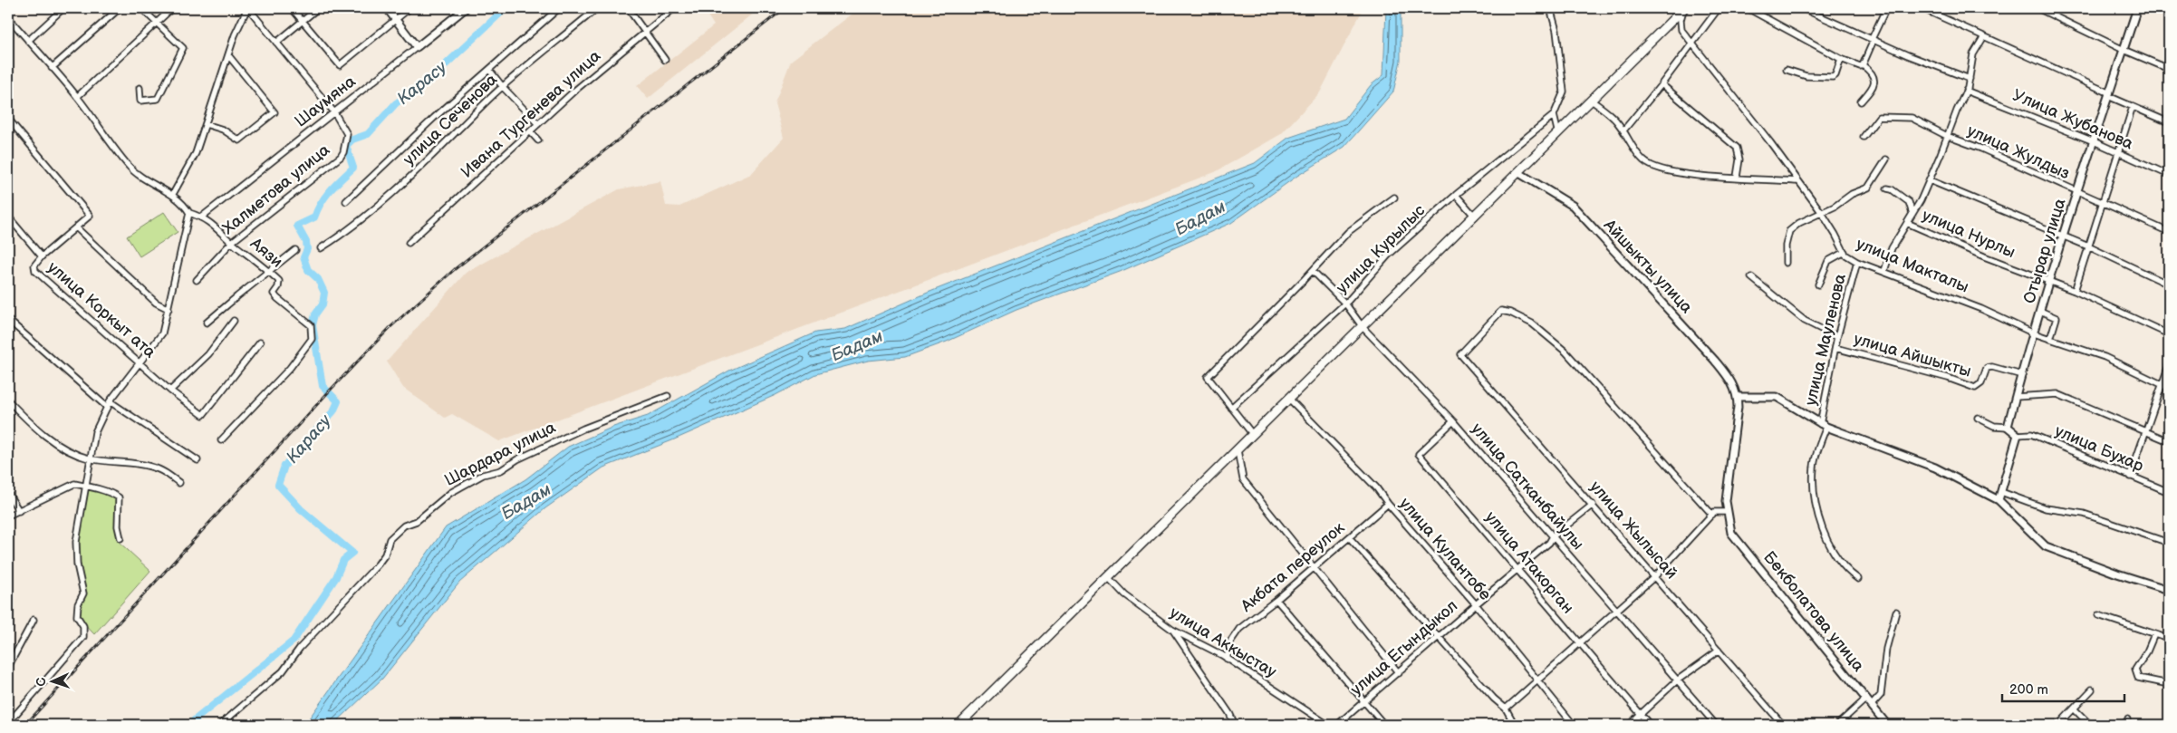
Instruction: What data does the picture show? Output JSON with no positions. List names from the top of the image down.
{
  "streets": {
    "street": [
      "Шаумяна",
      "Ивана Тургенева улица",
      "улица Сеченова",
      "Улица Жубанова",
      "улица Жулдыз",
      "Халметова улица",
      "улица Нурлы",
      "улица Курылыс",
      "Отырар улица",
      "Аязи",
      "улица Макталы",
      "Айшыкты улица",
      "улица Коркыт ата",
      "улица Мауленова",
      "улица Айшыкты",
      "улица Бухар",
      "Шардара улица",
      "улица Сатканбайулы",
      "улица Жылысай",
      "улица Кулантобе",
      "улица Атакорган",
      "Акбата переулок",
      "Бекболатова улица",
      "улица Аккыстау",
      "улица Егындыкол"
    ]
  },
  "crossings": [
    ["Шаумяна", "Халметова улица"],
    ["Шаумяна", "Аязи"],
    ["Улица Жубанова", "Отырар улица"],
    ["улица Жулдыз", "Отырар улица"],
    ["Халметова улица", "Аязи"],
    ["улица Нурлы", "Отырар улица"],
    ["улица Курылыс", "улица Сатканбайулы"],
    ["Отырар улица", "улица Макталы"],
    ["Отырар улица", "улица Айшыкты"],
    ["улица Макталы", "улица Мауленова"],
    ["улица Мауленова", "улица Айшыкты"],
    ["улица Сатканбайулы", "улица Атакорган"],
    ["улица Сатканбайулы", "улица Егындыкол"],
    ["улица Жылысай", "улица Егындыкол"],
    ["улица Кулантобе", "Акбата переулок"],
    ["улица Кулантобе", "улица Егындыкол"],
    ["улица Атакорган", "улица Егындыкол"],
    ["Акбата переулок", "улица Аккыстау"]
  ],
  "water": ["Карасу", "Бадам"],
  "scale_bar": "200 m",
  "north": "left"
}
